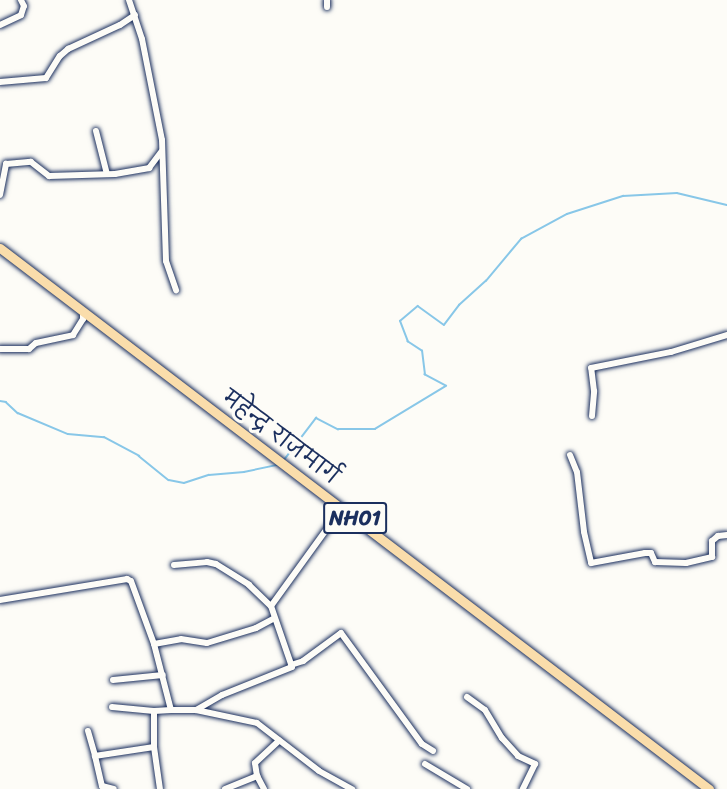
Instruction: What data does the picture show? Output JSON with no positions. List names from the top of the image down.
{
  "streets": {
    "highway": ["महेन्द्र राजमार्ग", "NH01"]
  }
}
